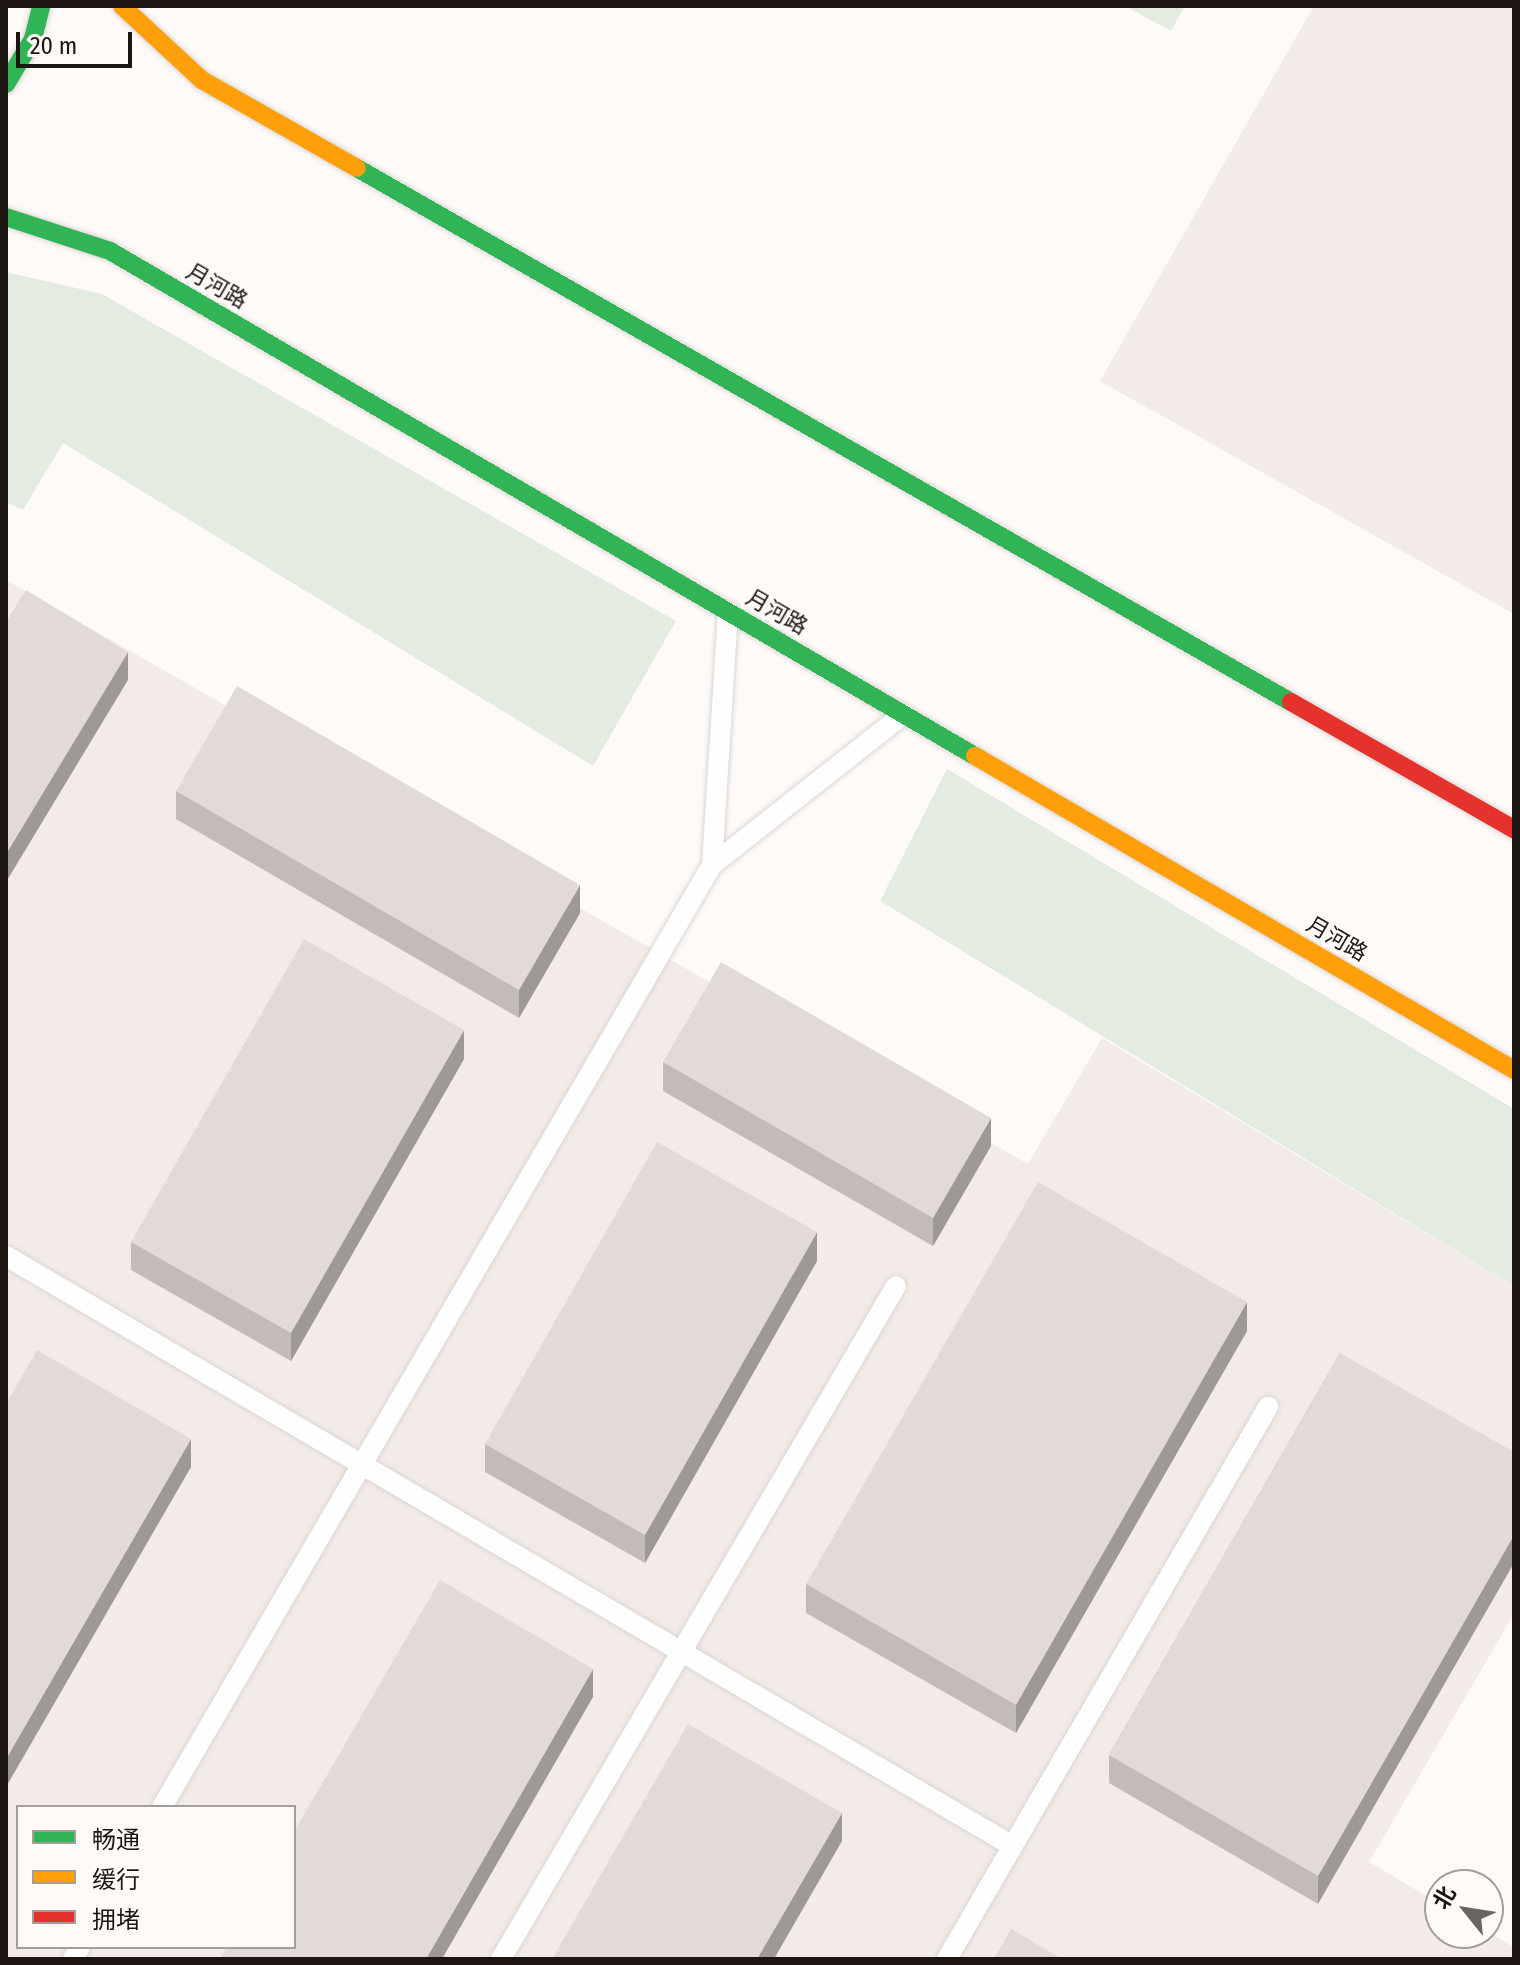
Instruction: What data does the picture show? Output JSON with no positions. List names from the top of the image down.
{
  "streets": {
    "main road": ["月河路"]
  },
  "legend": ["畅通", "缓行", "拥堵"],
  "scale_bar": "20 m",
  "north": "top left"
}
